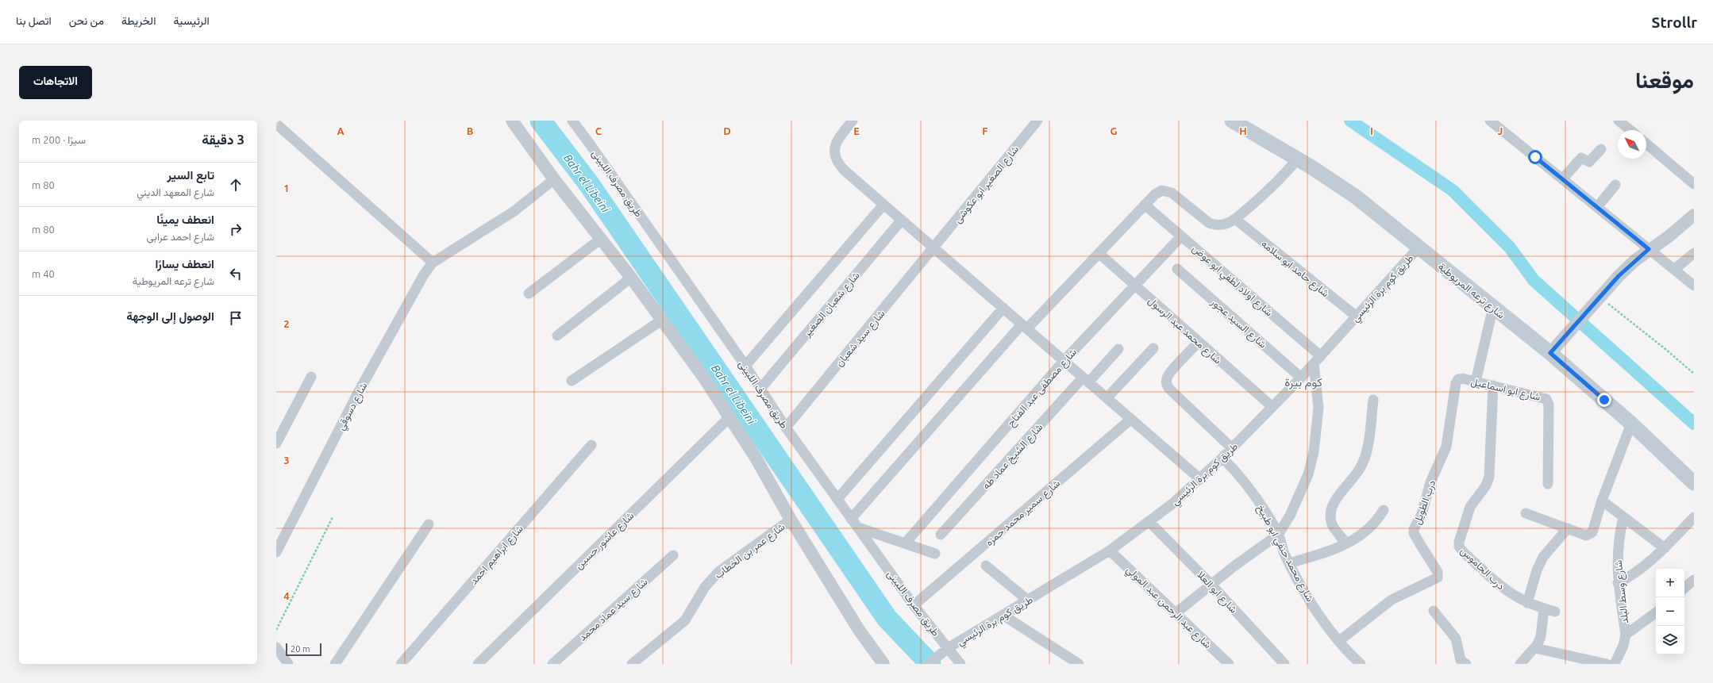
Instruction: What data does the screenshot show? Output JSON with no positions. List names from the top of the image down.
{
  "streets": {
    "main road": ["شارع ترعه المريوطية"],
    "street": [
      "طريق مصرف اللبينى",
      "شارع الصغير ابو عكوشى",
      "شارع حامد ابو سلامه",
      "شارع اولاد لطفي ابو عوض",
      "طريق كوم برة الرئيسي",
      "شارع شعبان الصغير",
      "شارع السيد عجور",
      "شارع محمد عبد الرسول",
      "شارع سيد شعبان",
      "شارع مصطفى عبد الفتاح",
      "شارع ابو اسماعيل",
      "شارع دسوقي",
      "شارع الشيخ عماد طه",
      "درب الطويل",
      "شارع سمير محمد حمزه",
      "شارع عاشور حسين",
      "شارع عمر بن الخطاب",
      "شارع محمد حنفي ابو طبيخ",
      "شارع ابراهيم احمد",
      "درب الجاموس",
      "شارع ابو العلا",
      "شارع وسط البلد",
      "شارع عبد الرحمن عبد المولي",
      "شارع سيد عماد محمد"
    ]
  },
  "crossings": [
    ["طريق مصرف اللبينى", "طريق كوم برة الرئيسي"],
    ["طريق مصرف اللبينى", "شارع شعبان الصغير"],
    ["طريق مصرف اللبينى", "شارع سيد شعبان"],
    ["طريق مصرف اللبينى", "شارع سمير محمد حمزه"],
    ["شارع الصغير ابو عكوشى", "شارع سيد شعبان"],
    ["شارع حامد ابو سلامه", "طريق كوم برة الرئيسي"],
    ["شارع اولاد لطفي ابو عوض", "طريق كوم برة الرئيسي"],
    ["شارع اولاد لطفي ابو عوض", "شارع مصطفى عبد الفتاح"],
    ["طريق كوم برة الرئيسي", "شارع ترعه المريوطية"],
    ["طريق كوم برة الرئيسي", "شارع السيد عجور"],
    ["طريق كوم برة الرئيسي", "شارع محمد عبد الرسول"],
    ["طريق كوم برة الرئيسي", "شارع محمد حنفي ابو طبيخ"],
    ["طريق كوم برة الرئيسي", "شارع ابو العلا"],
    ["طريق كوم برة الرئيسي", "شارع عبد الرحمن عبد المولي"],
    ["شارع محمد عبد الرسول", "شارع مصطفى عبد الفتاح"],
    ["شارع ابو اسماعيل", "درب الطويل"],
    ["شارع ابو اسماعيل", "درب الجاموس"],
    ["درب الطويل", "شارع محمد حنفي ابو طبيخ"]
  ],
  "districts": ["كوم بيرة"],
  "water": ["Bahr el Libeini"],
  "scale_bar": "20 m",
  "north": "top left",
  "page": {
    "header": "Strollr",
    "nav": [
      "الرئيسية",
      "الخريطة",
      "من نحن",
      "اتصل بنا"
    ],
    "title": "موقعنا",
    "buttons": "الاتجاهات",
    "heading": ["3 دقيقة", "سيرًا · 200 m"],
    "list": [
      ["تابع السير", "شارع المعهد الديني", "80 m"],
      ["انعطف يمينًا", "شارع احمد عرابى", "80 m"],
      ["انعطف يسارًا", "شارع ترعه المريوطية", "40 m"],
      "الوصول إلى الوجهة"
    ],
    "map_buttons": ["+", "−"],
    "scale": "20 m"
  },
  "grid": {
    "columns": [
      "A",
      "B",
      "C",
      "D",
      "E",
      "F",
      "G",
      "H",
      "I",
      "J"
    ],
    "rows": [
      "1",
      "2",
      "3",
      "4"
    ]
  }
}
